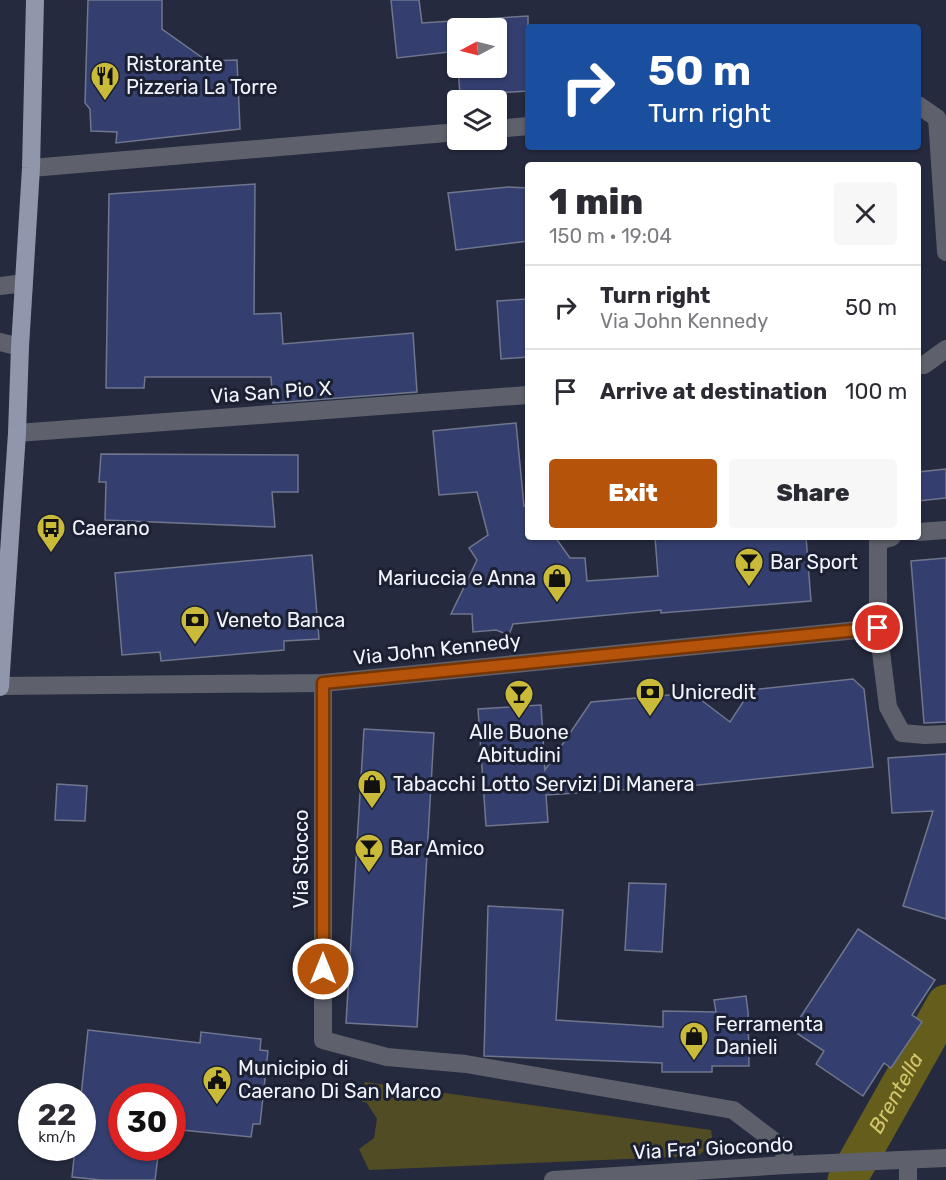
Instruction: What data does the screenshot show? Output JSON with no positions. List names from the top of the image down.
{
  "streets": {
    "street": [
      "Via San Pio X",
      "Via John Kennedy",
      "Via Stocco",
      "Via Fra' Giocondo"
    ]
  },
  "crossings": [
    ["Via John Kennedy", "Via Stocco"],
    ["Via Stocco", "Via Fra' Giocondo"]
  ],
  "water": ["Brentella"],
  "places": {
    "restaurant": ["Ristorante Pizzeria La Torre"],
    "bus stop": ["Caerano"],
    "bar": ["Bar Sport", "Alle Buone Abitudini", "Bar Amico"],
    "shop": ["Mariuccia e Anna", "Tabacchi Lotto Servizi Di Manera", "Ferramenta Danieli"],
    "bank": ["Veneto Banca", "Unicredit"],
    "public building": ["Municipio di Caerano Di San Marco"]
  },
  "north": "left",
  "page": {
    "turn": ["50 m", "Turn right"],
    "heading": ["1 min", "150 m · 19:04"],
    "list": [
      {
        "name": "Turn right",
        "note": "Via John Kennedy",
        "value": "50 m"
      },
      {
        "name": "Arrive at destination",
        "value": "100 m"
      }
    ],
    "buttons": ["Exit", "Share"],
    "speed": "22 km/h",
    "limit": "30"
  }
}
